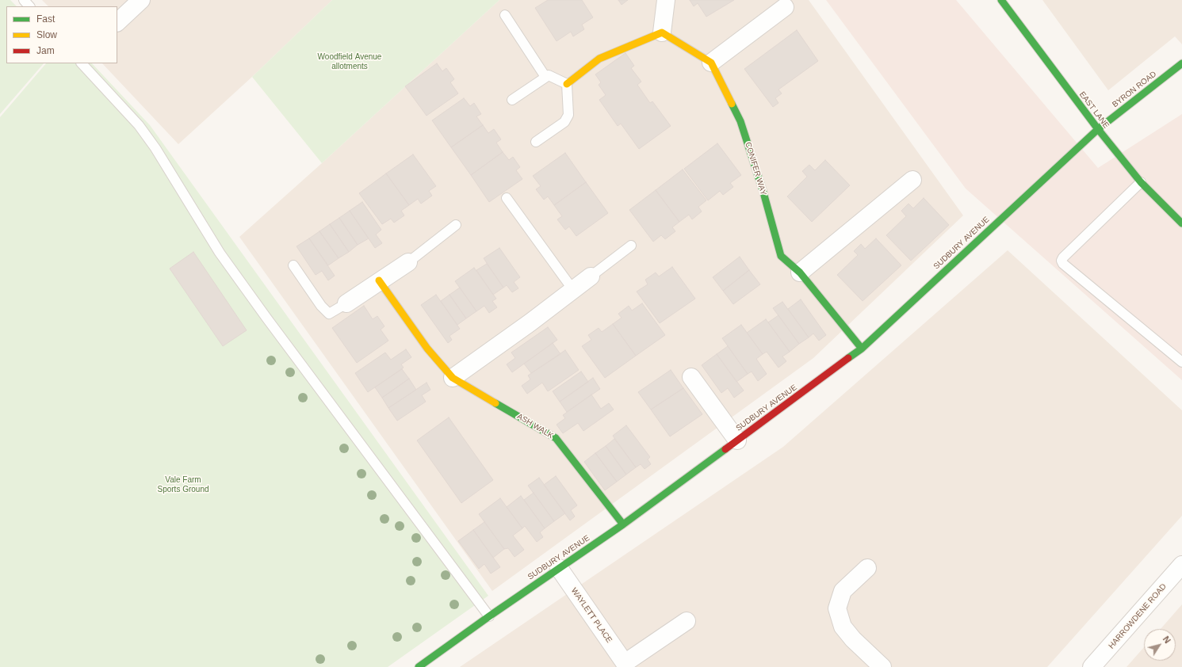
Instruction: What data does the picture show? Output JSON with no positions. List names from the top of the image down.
{
  "streets": {
    "street": [
      "BYRON ROAD",
      "EAST LANE",
      "CONIFER WAY",
      "SUDBURY AVENUE",
      "ASH WALK",
      "WAYLETT PLACE",
      "HARROWDENE ROAD"
    ]
  },
  "crossings": [
    ["BYRON ROAD", "EAST LANE"],
    ["BYRON ROAD", "SUDBURY AVENUE"],
    ["EAST LANE", "SUDBURY AVENUE"],
    ["CONIFER WAY", "SUDBURY AVENUE"],
    ["SUDBURY AVENUE", "ASH WALK"],
    ["SUDBURY AVENUE", "WAYLETT PLACE"]
  ],
  "parks": ["Woodfield Avenue allotments", "Vale Farm Sports Ground"],
  "legend": ["Fast", "Slow", "Jam"],
  "north": "top right"
}
